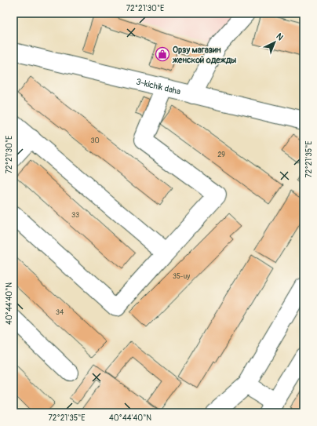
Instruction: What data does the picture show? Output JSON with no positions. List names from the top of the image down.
{
  "streets": {
    "street": ["3-kichik daha"]
  },
  "places": {
    "shop": ["Орзу магазин женской одежды"]
  },
  "house_numbers": [
    "30",
    "29",
    "33",
    "35-uy",
    "34"
  ],
  "north": "top right",
  "coordinates": ["72°21'30\"E", "72°21'35\"E", "40°44'40\"N"]
}
